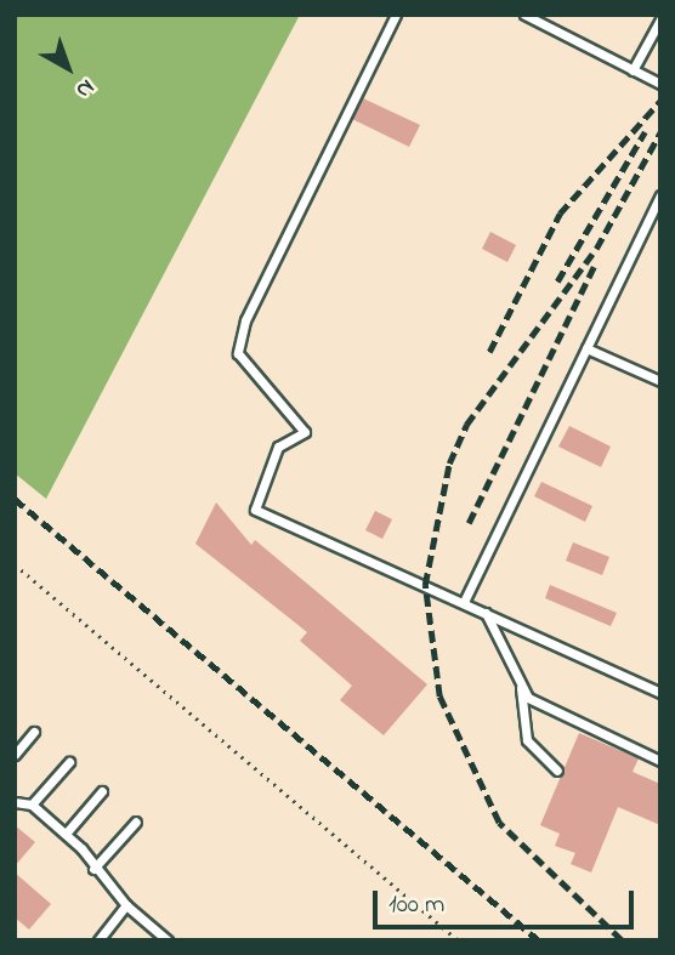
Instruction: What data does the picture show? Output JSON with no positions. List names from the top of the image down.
{
  "scale_bar": "100 m",
  "north": "bottom right"
}
